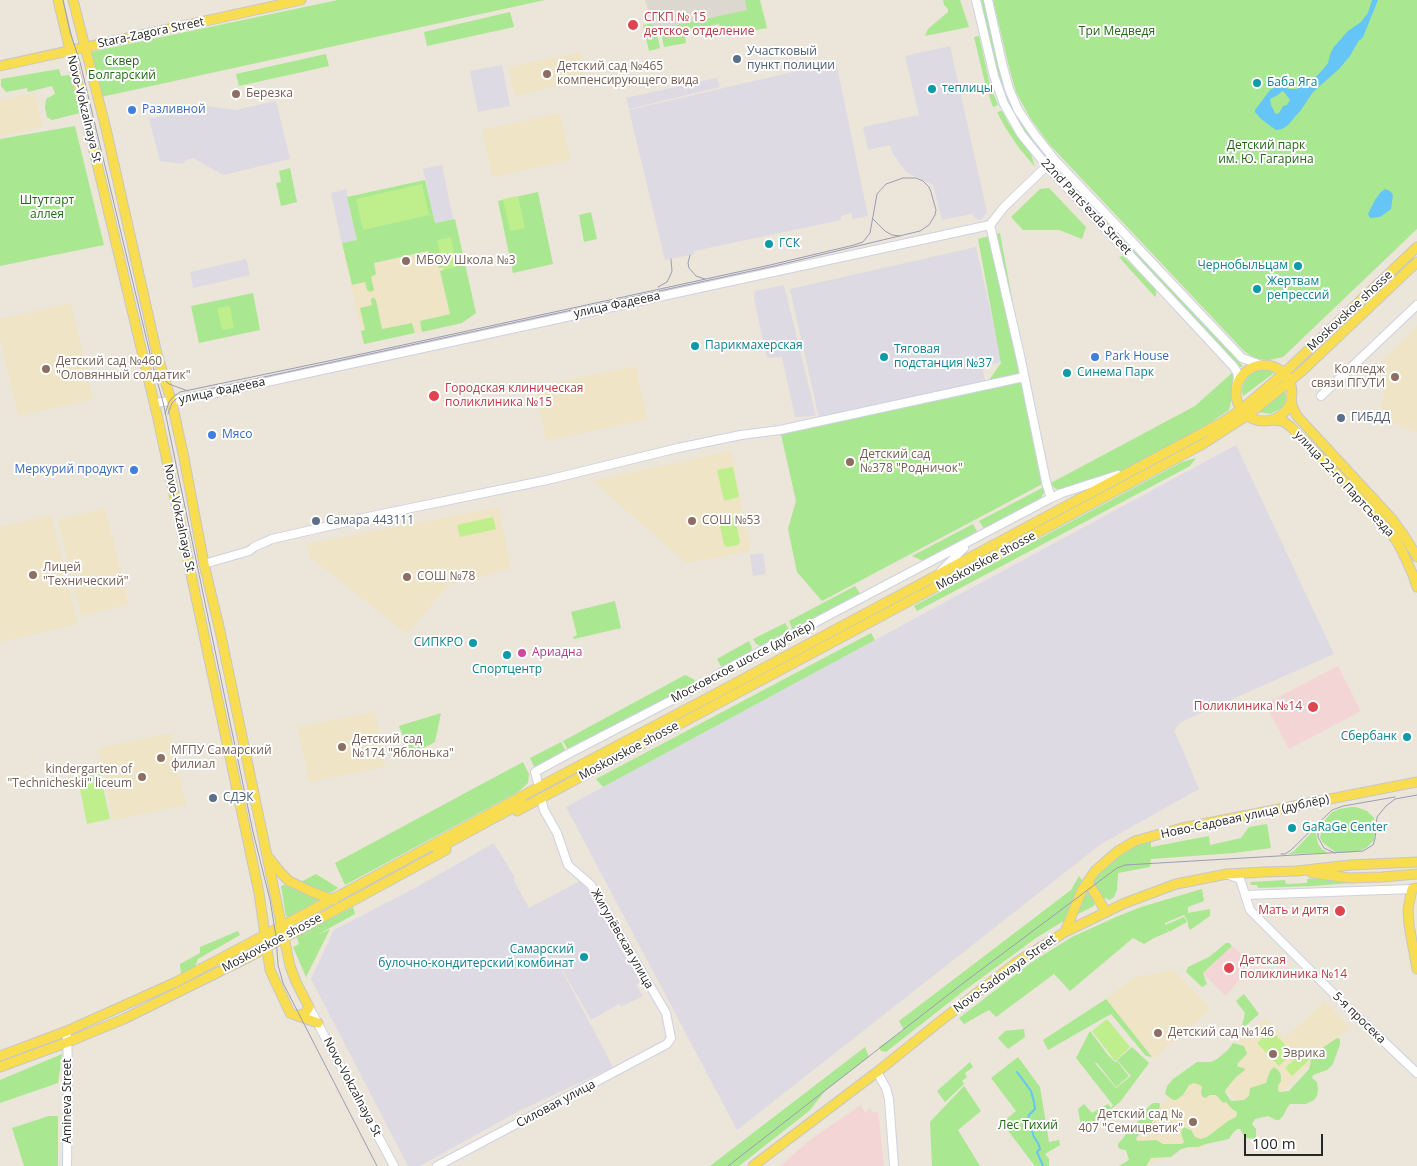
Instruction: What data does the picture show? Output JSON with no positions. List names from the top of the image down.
{
  "streets": {
    "main road": [
      "Stara-Zagora Street",
      "Novo-Vokzalnaya St",
      "Moskovskoe shosse",
      "улица 22-го Партсъезда",
      "Ново-Садовая улица (дублёр)",
      "Novo-Sadovaya Street"
    ],
    "street": [
      "22nd Parts'ezda Street",
      "улица Фадеева",
      "Московское шоссе (дублёр)",
      "Жигулёвская улица",
      "5-я просека",
      "Amineva Street",
      "Силовая улица"
    ]
  },
  "crossings": [
    ["Stara-Zagora Street", "Novo-Vokzalnaya St"],
    ["Novo-Vokzalnaya St", "улица Фадеева"],
    ["Novo-Vokzalnaya St", "Moskovskoe shosse"],
    ["Moskovskoe shosse", "Московское шоссе (дублёр)"],
    ["Moskovskoe shosse", "Жигулёвская улица"],
    ["Moskovskoe shosse", "Amineva Street"],
    ["Московское шоссе (дублёр)", "Жигулёвская улица"],
    ["Ново-Садовая улица (дублёр)", "Novo-Sadovaya Street"],
    ["Жигулёвская улица", "Силовая улица"],
    ["Novo-Sadovaya Street", "5-я просека"]
  ],
  "parks": [
    "Три Медведя",
    "Сквер Болгарский",
    "Детский парк им. Ю. Гагарина",
    "Штутгарт аллея",
    "Лес Тихий"
  ],
  "places": [
    "СГКП № 15 детское отделение",
    "Участковый пункт полиции",
    "Детский сад №465 компенсирующего вида",
    "Баба Яга",
    "теплицы",
    "Березка",
    "Разливной",
    "ГСК",
    "МБОУ Школа №3",
    "Чернобыльцам",
    "Жертвам репрессий",
    "Парикмахерская",
    "Тяговая подстанция №37",
    "Park House",
    "Детский сад №460 \"Оловянный солдатик\"",
    "Синема Парк",
    "Колледж связи ПГУТИ",
    "Городская клиническая поликлиника №15",
    "ГИБДД",
    "Мясо",
    "Детский сад №378 \"Родничок\"",
    "Меркурий продукт",
    "Самара 443111",
    "СОШ №53",
    "Лицей \"Технический\"",
    "СОШ №78",
    "СИПКРО",
    "Ариадна",
    "Спортцентр",
    "Поликлиника №14",
    "Сбербанк",
    "Детский сад №174 \"Яблонька\"",
    "МГПУ Самарский филиал",
    "kindergarten of \"Technicheskii\" liceum",
    "СДЭК",
    "GaRaGe Center",
    "Мать и дитя",
    "Самарский булочно-кондитерский комбинат",
    "Детская поликлиника №14",
    "Детский сад №146",
    "Эврика",
    "Детский сад № 407 \"Семицветик\""
  ],
  "scale_bar": "100 m"
}
